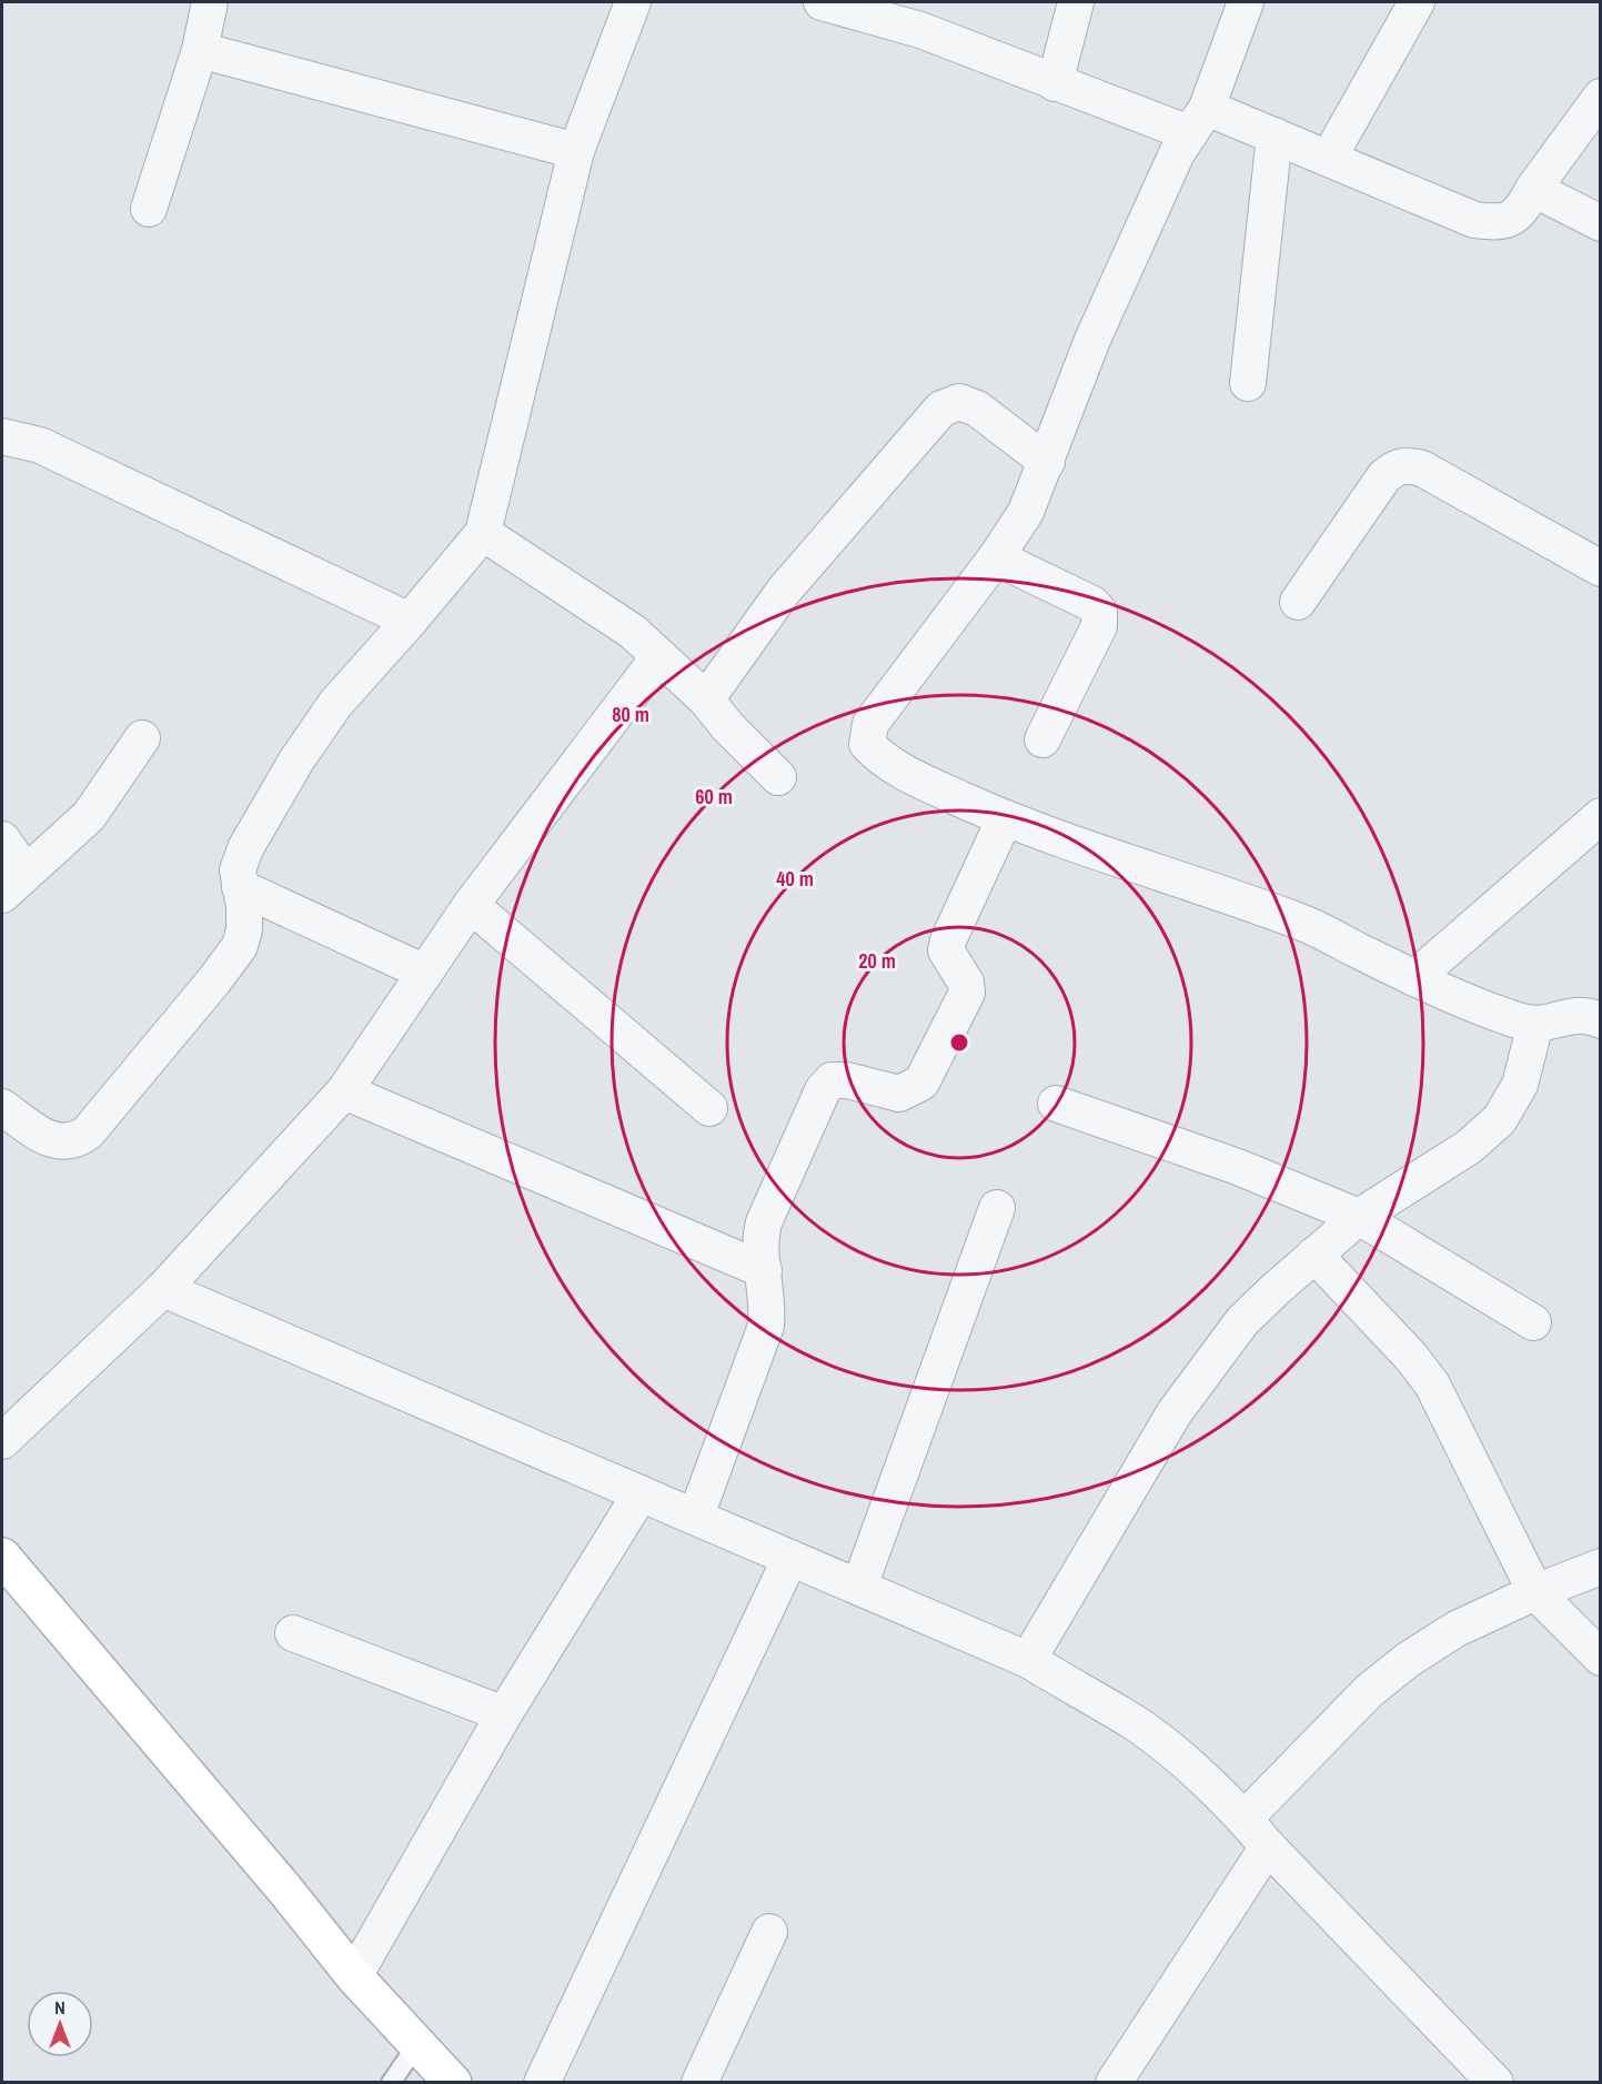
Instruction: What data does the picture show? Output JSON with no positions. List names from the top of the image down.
{
  "north": "top",
  "rings": [
    "80 m",
    "60 m",
    "40 m",
    "20 m"
  ]
}
